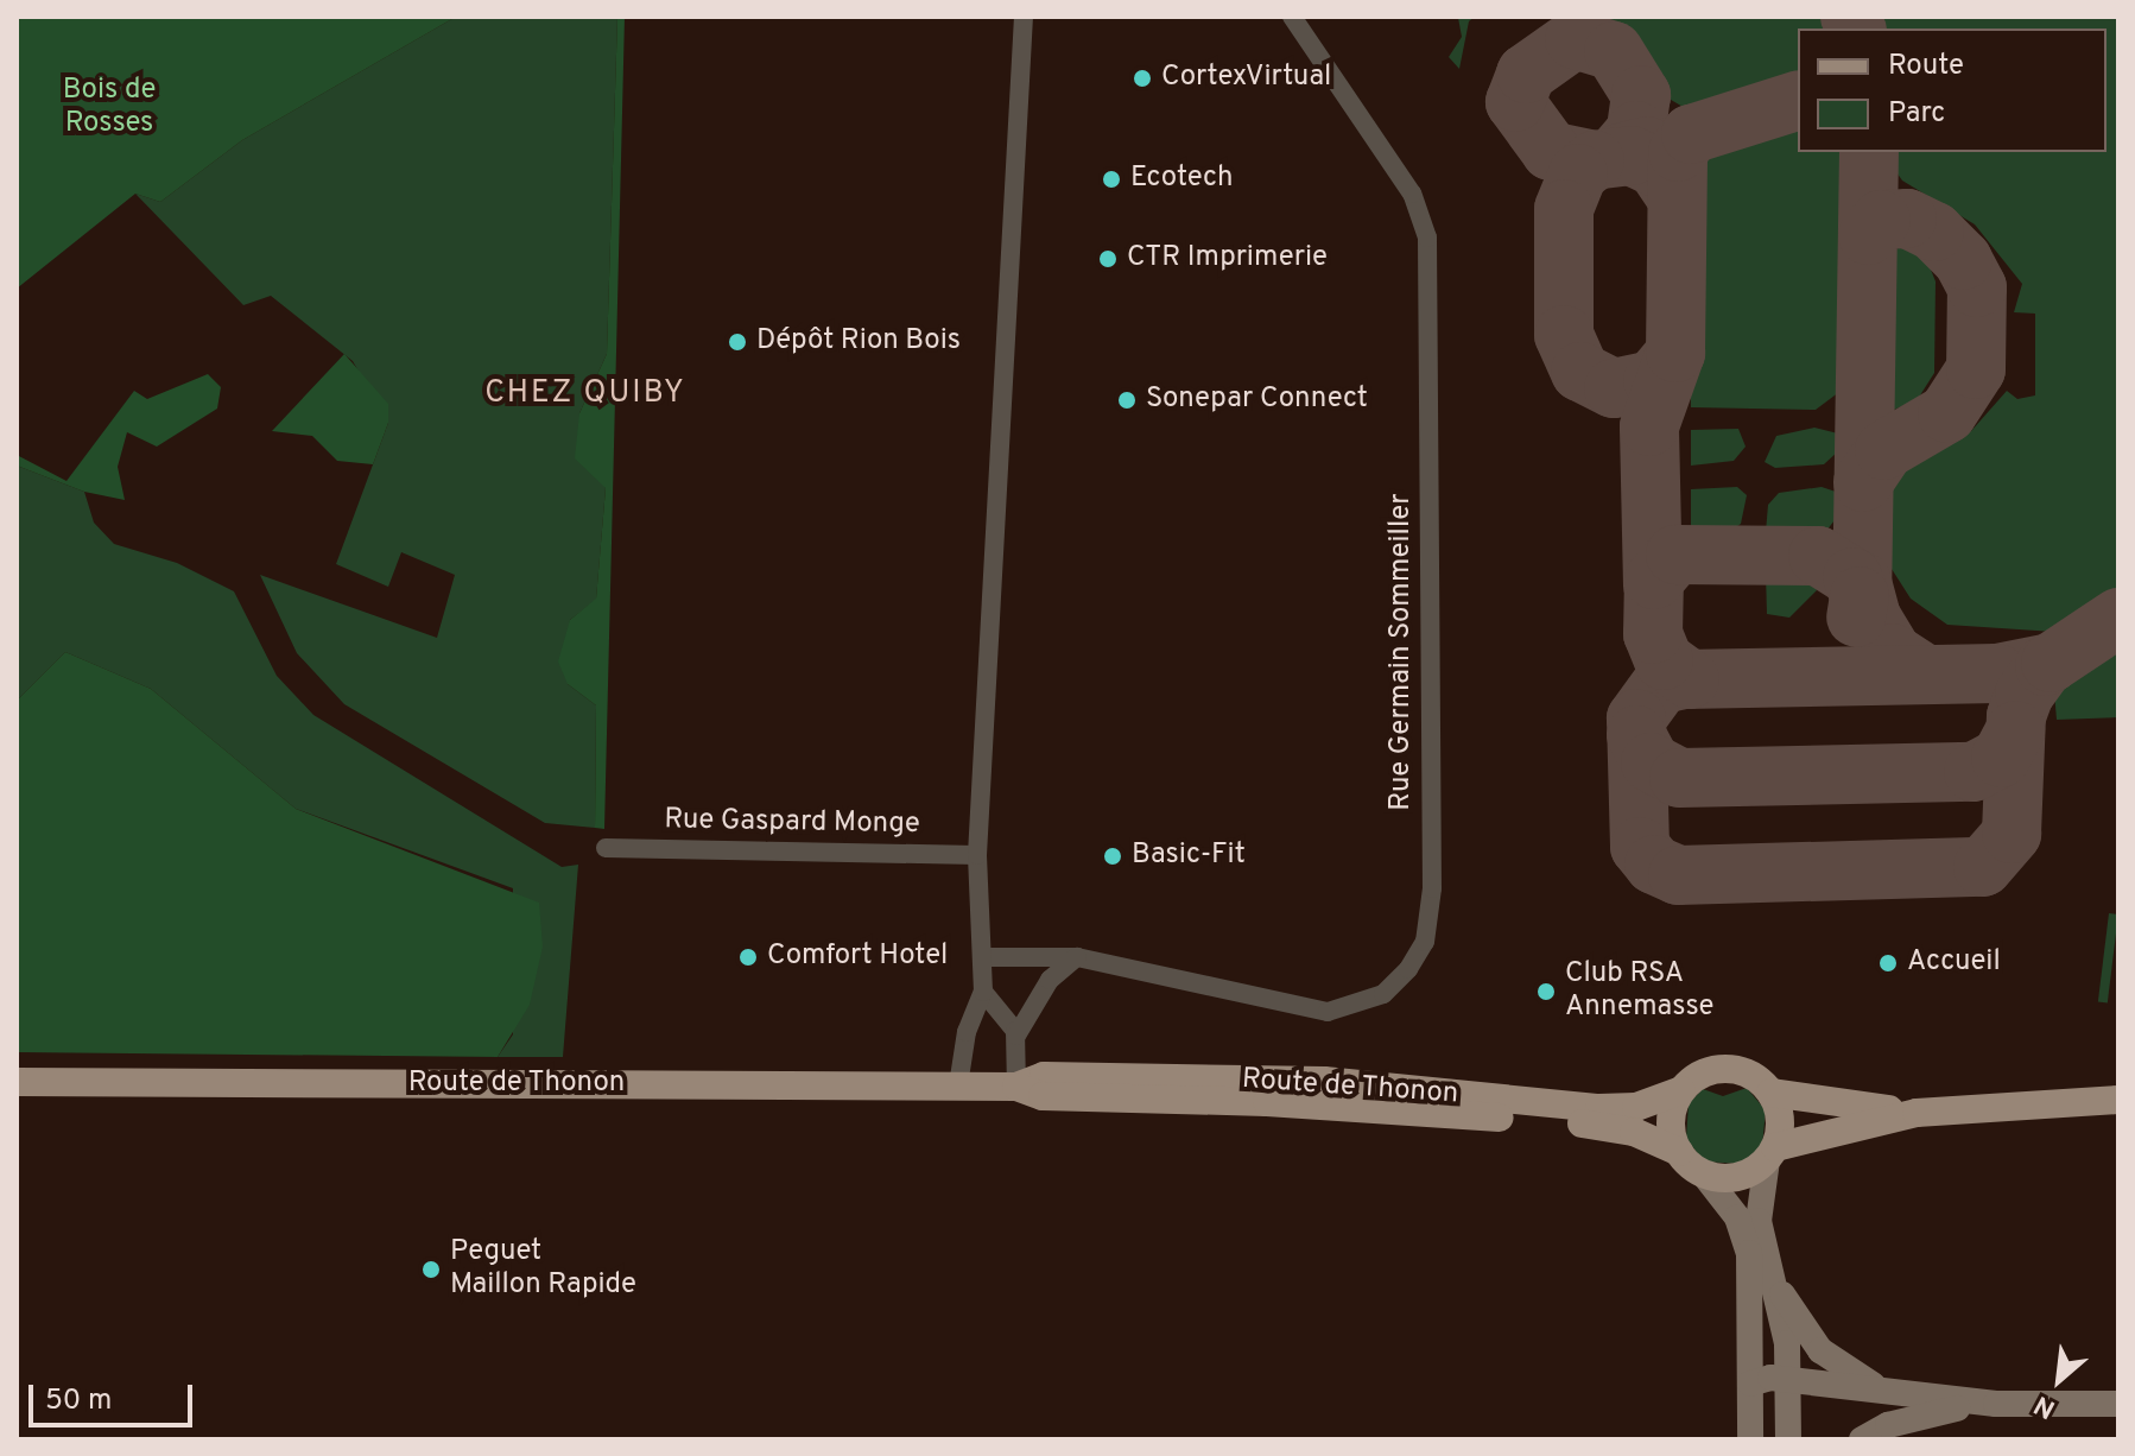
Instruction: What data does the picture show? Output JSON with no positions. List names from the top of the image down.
{
  "streets": {
    "main road": ["Route de Thonon"],
    "street": ["Rue Germain Sommeiller", "Rue Gaspard Monge"]
  },
  "districts": ["CHEZ QUIBY"],
  "parks": ["Bois de Rosses"],
  "places": [
    "CortexVirtual",
    "Ecotech",
    "CTR Imprimerie",
    "Dépôt Rion Bois",
    "Sonepar Connect",
    "Basic-Fit",
    "Comfort Hotel",
    "Accueil",
    "Club RSA Annemasse",
    "Peguet Maillon Rapide"
  ],
  "legend": ["Route", "Parc"],
  "scale_bar": "50 m",
  "north": "bottom left"
}
